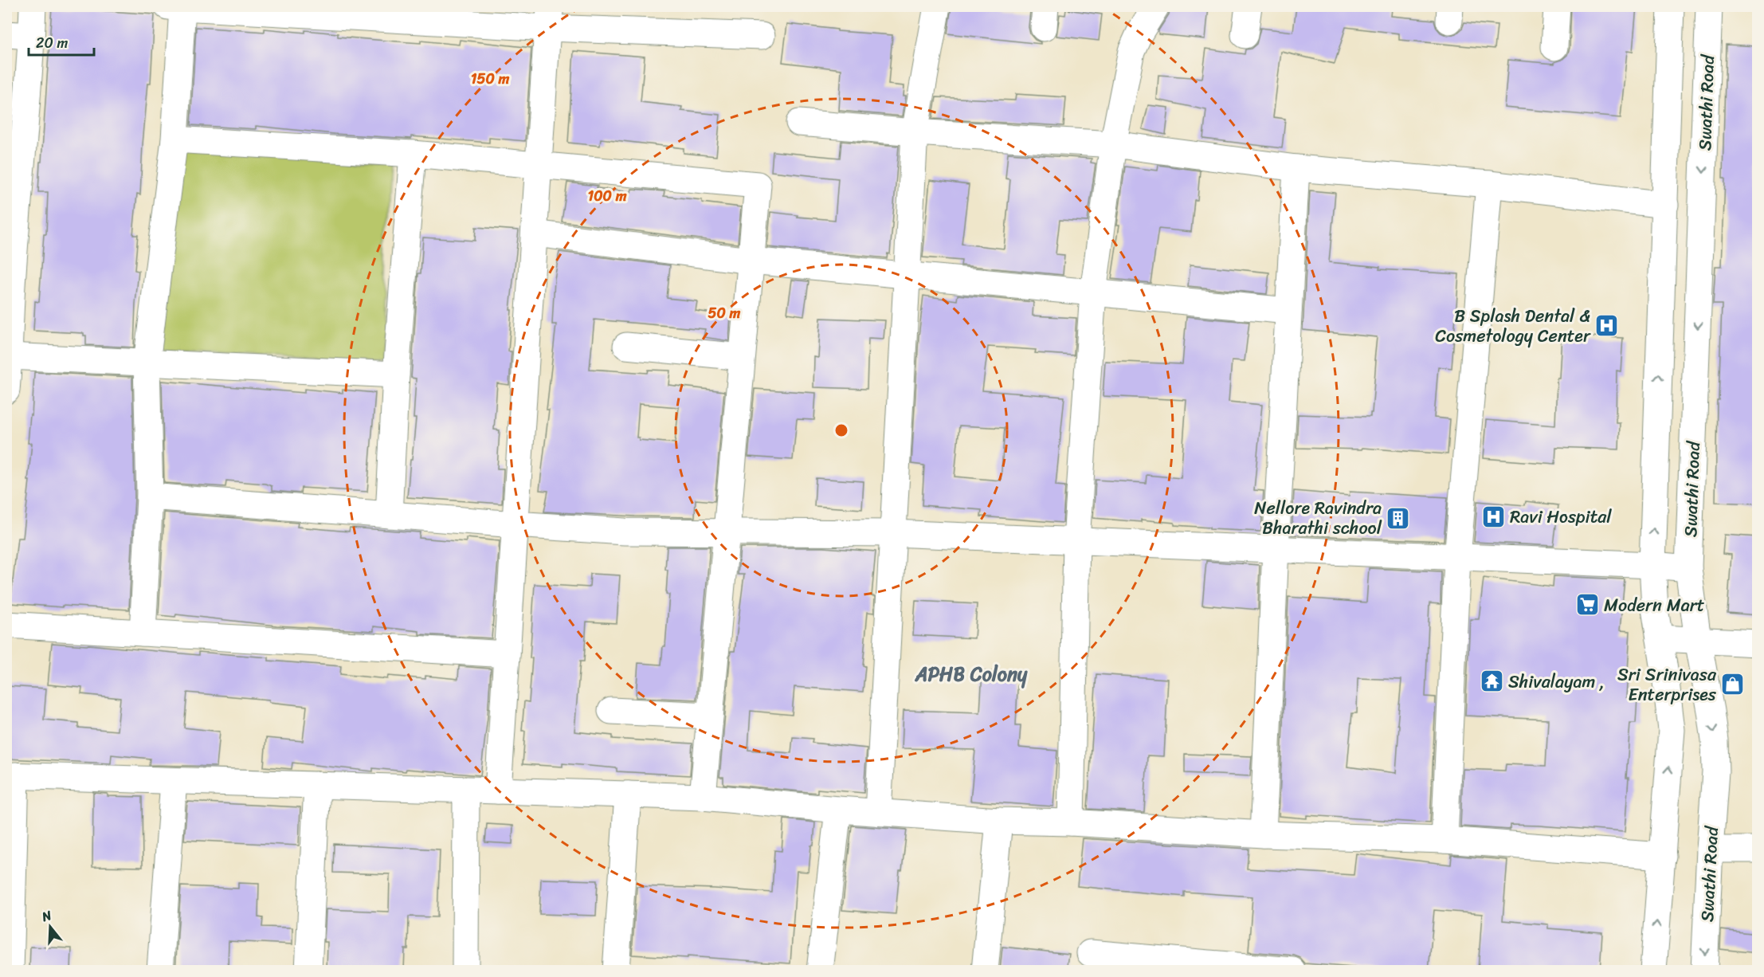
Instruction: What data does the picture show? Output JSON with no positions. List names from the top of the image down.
{
  "streets": {
    "street": ["Swathi Road"]
  },
  "districts": ["APHB Colony"],
  "places": {
    "hospital": ["B Splash Dental & Cosmetology Center", "Ravi Hospital"],
    "building": ["Nellore Ravindra Bharathi school"],
    "supermarket": ["Modern Mart"],
    "temple": ["Shivalayam ,"],
    "shop": ["Sri Srinivasa Enterprises"]
  },
  "scale_bar": "20 m",
  "north": "top",
  "rings": ["150 m", "100 m", "50 m"]
}
